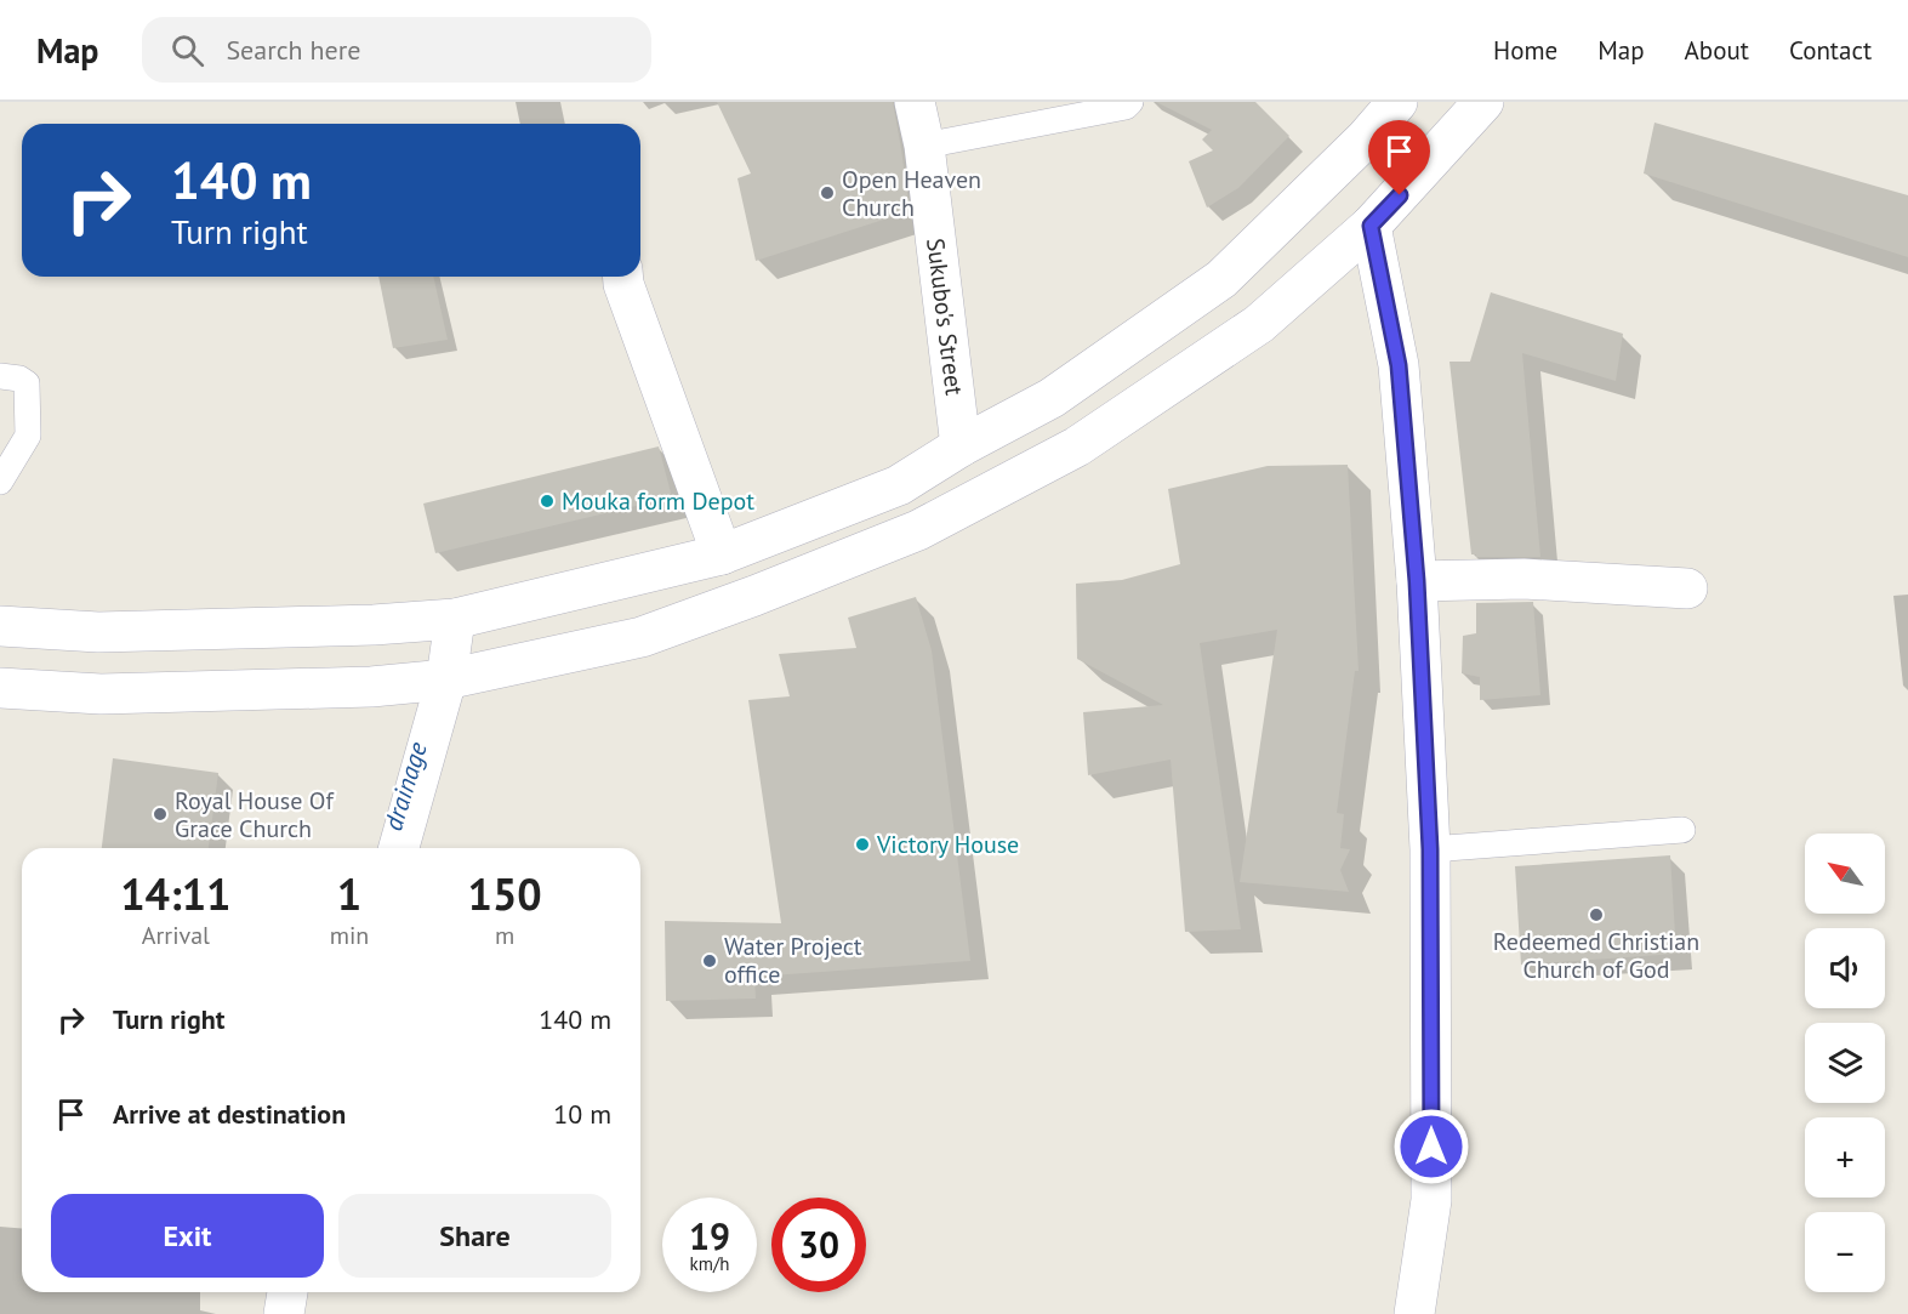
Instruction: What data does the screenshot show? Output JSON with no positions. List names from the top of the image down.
{
  "streets": {
    "main road": ["Sukubo's Street"]
  },
  "water": ["drainage"],
  "places": [
    "Open Heaven Church",
    "Mouka form Depot",
    "Royal House Of Grace Church",
    "Victory House",
    "Redeemed Christian Church of God",
    "Water Project office"
  ],
  "north": "top left",
  "page": {
    "header": "Map",
    "search": "Search here",
    "nav": [
      "Home",
      "Map",
      "About",
      "Contact"
    ],
    "turn": ["140 m", "Turn right"],
    "map_buttons": ["+", "−"],
    "eta": [
      "14:11",
      "Arrival",
      "1",
      "min",
      "150",
      "m"
    ],
    "list": [
      {
        "name": "Turn right",
        "value": "140 m"
      },
      {
        "name": "Arrive at destination",
        "value": "10 m"
      }
    ],
    "buttons": ["Exit", "Share"],
    "speed": "19 km/h",
    "limit": "30"
  }
}
